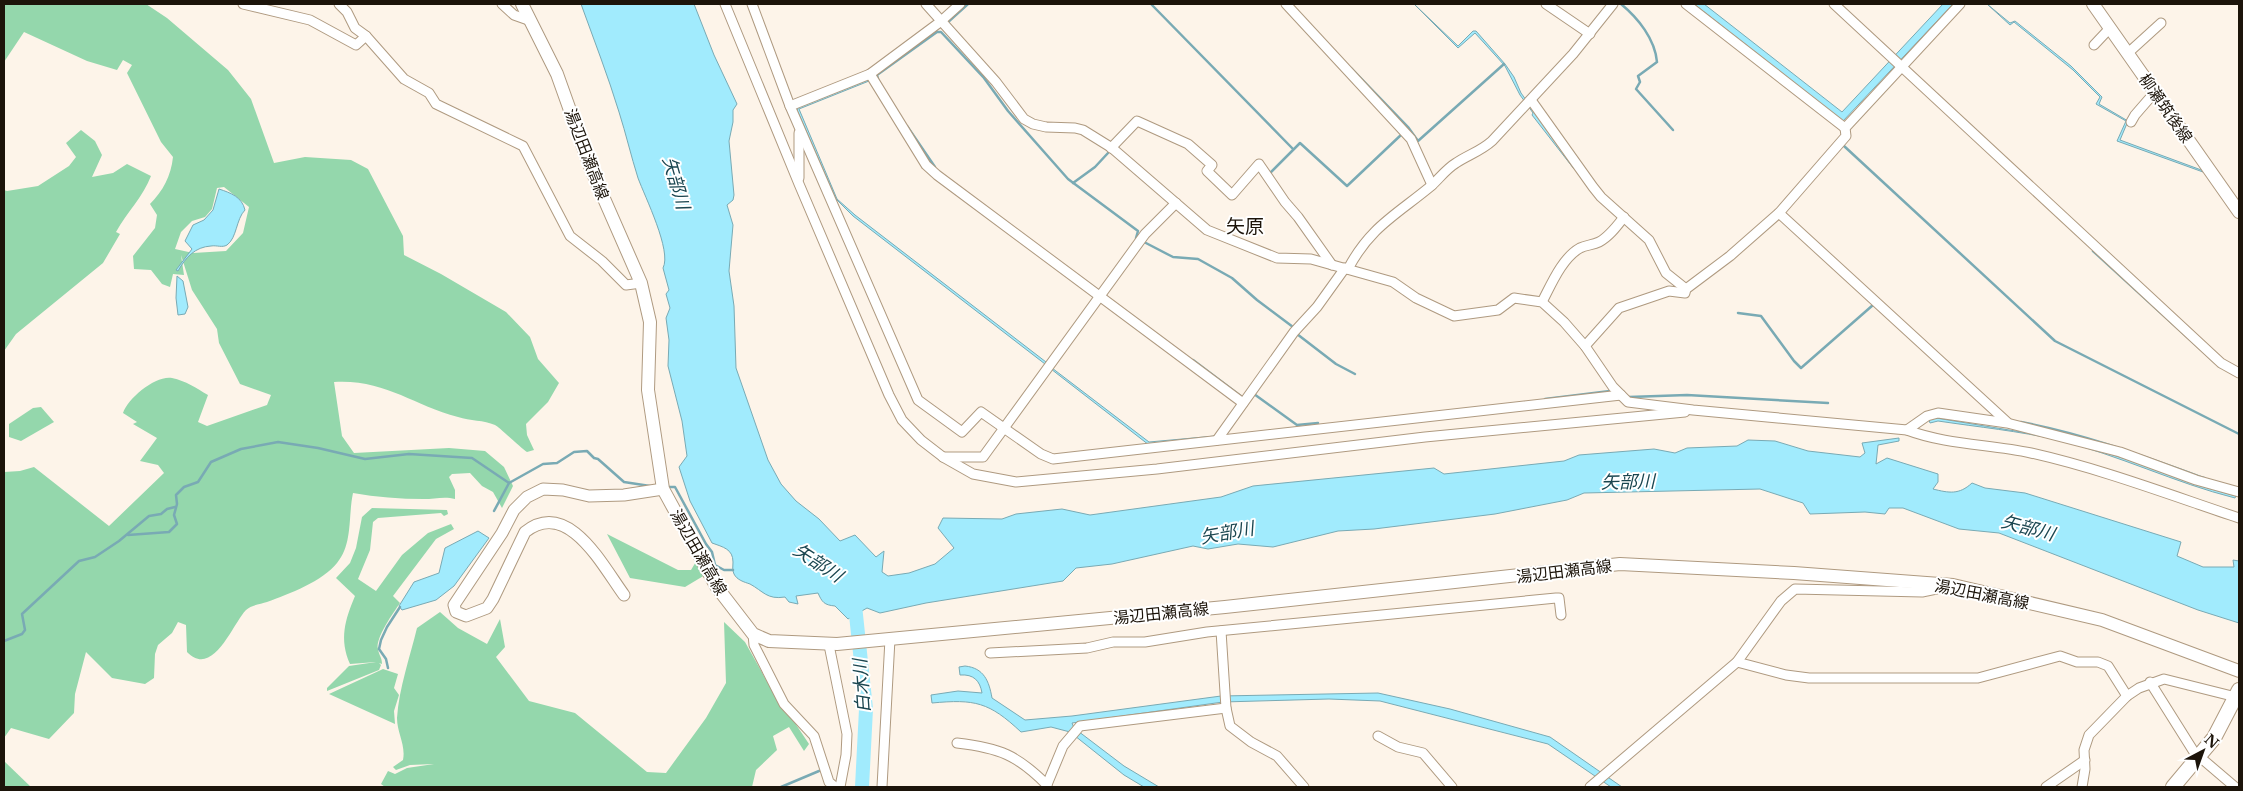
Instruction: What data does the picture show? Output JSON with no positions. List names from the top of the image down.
{
  "streets": {
    "main road": ["柳瀬筑後線", "湯辺田瀬高線"]
  },
  "districts": ["矢原"],
  "water": ["矢部川", "白木川"],
  "north": "top right"
}
